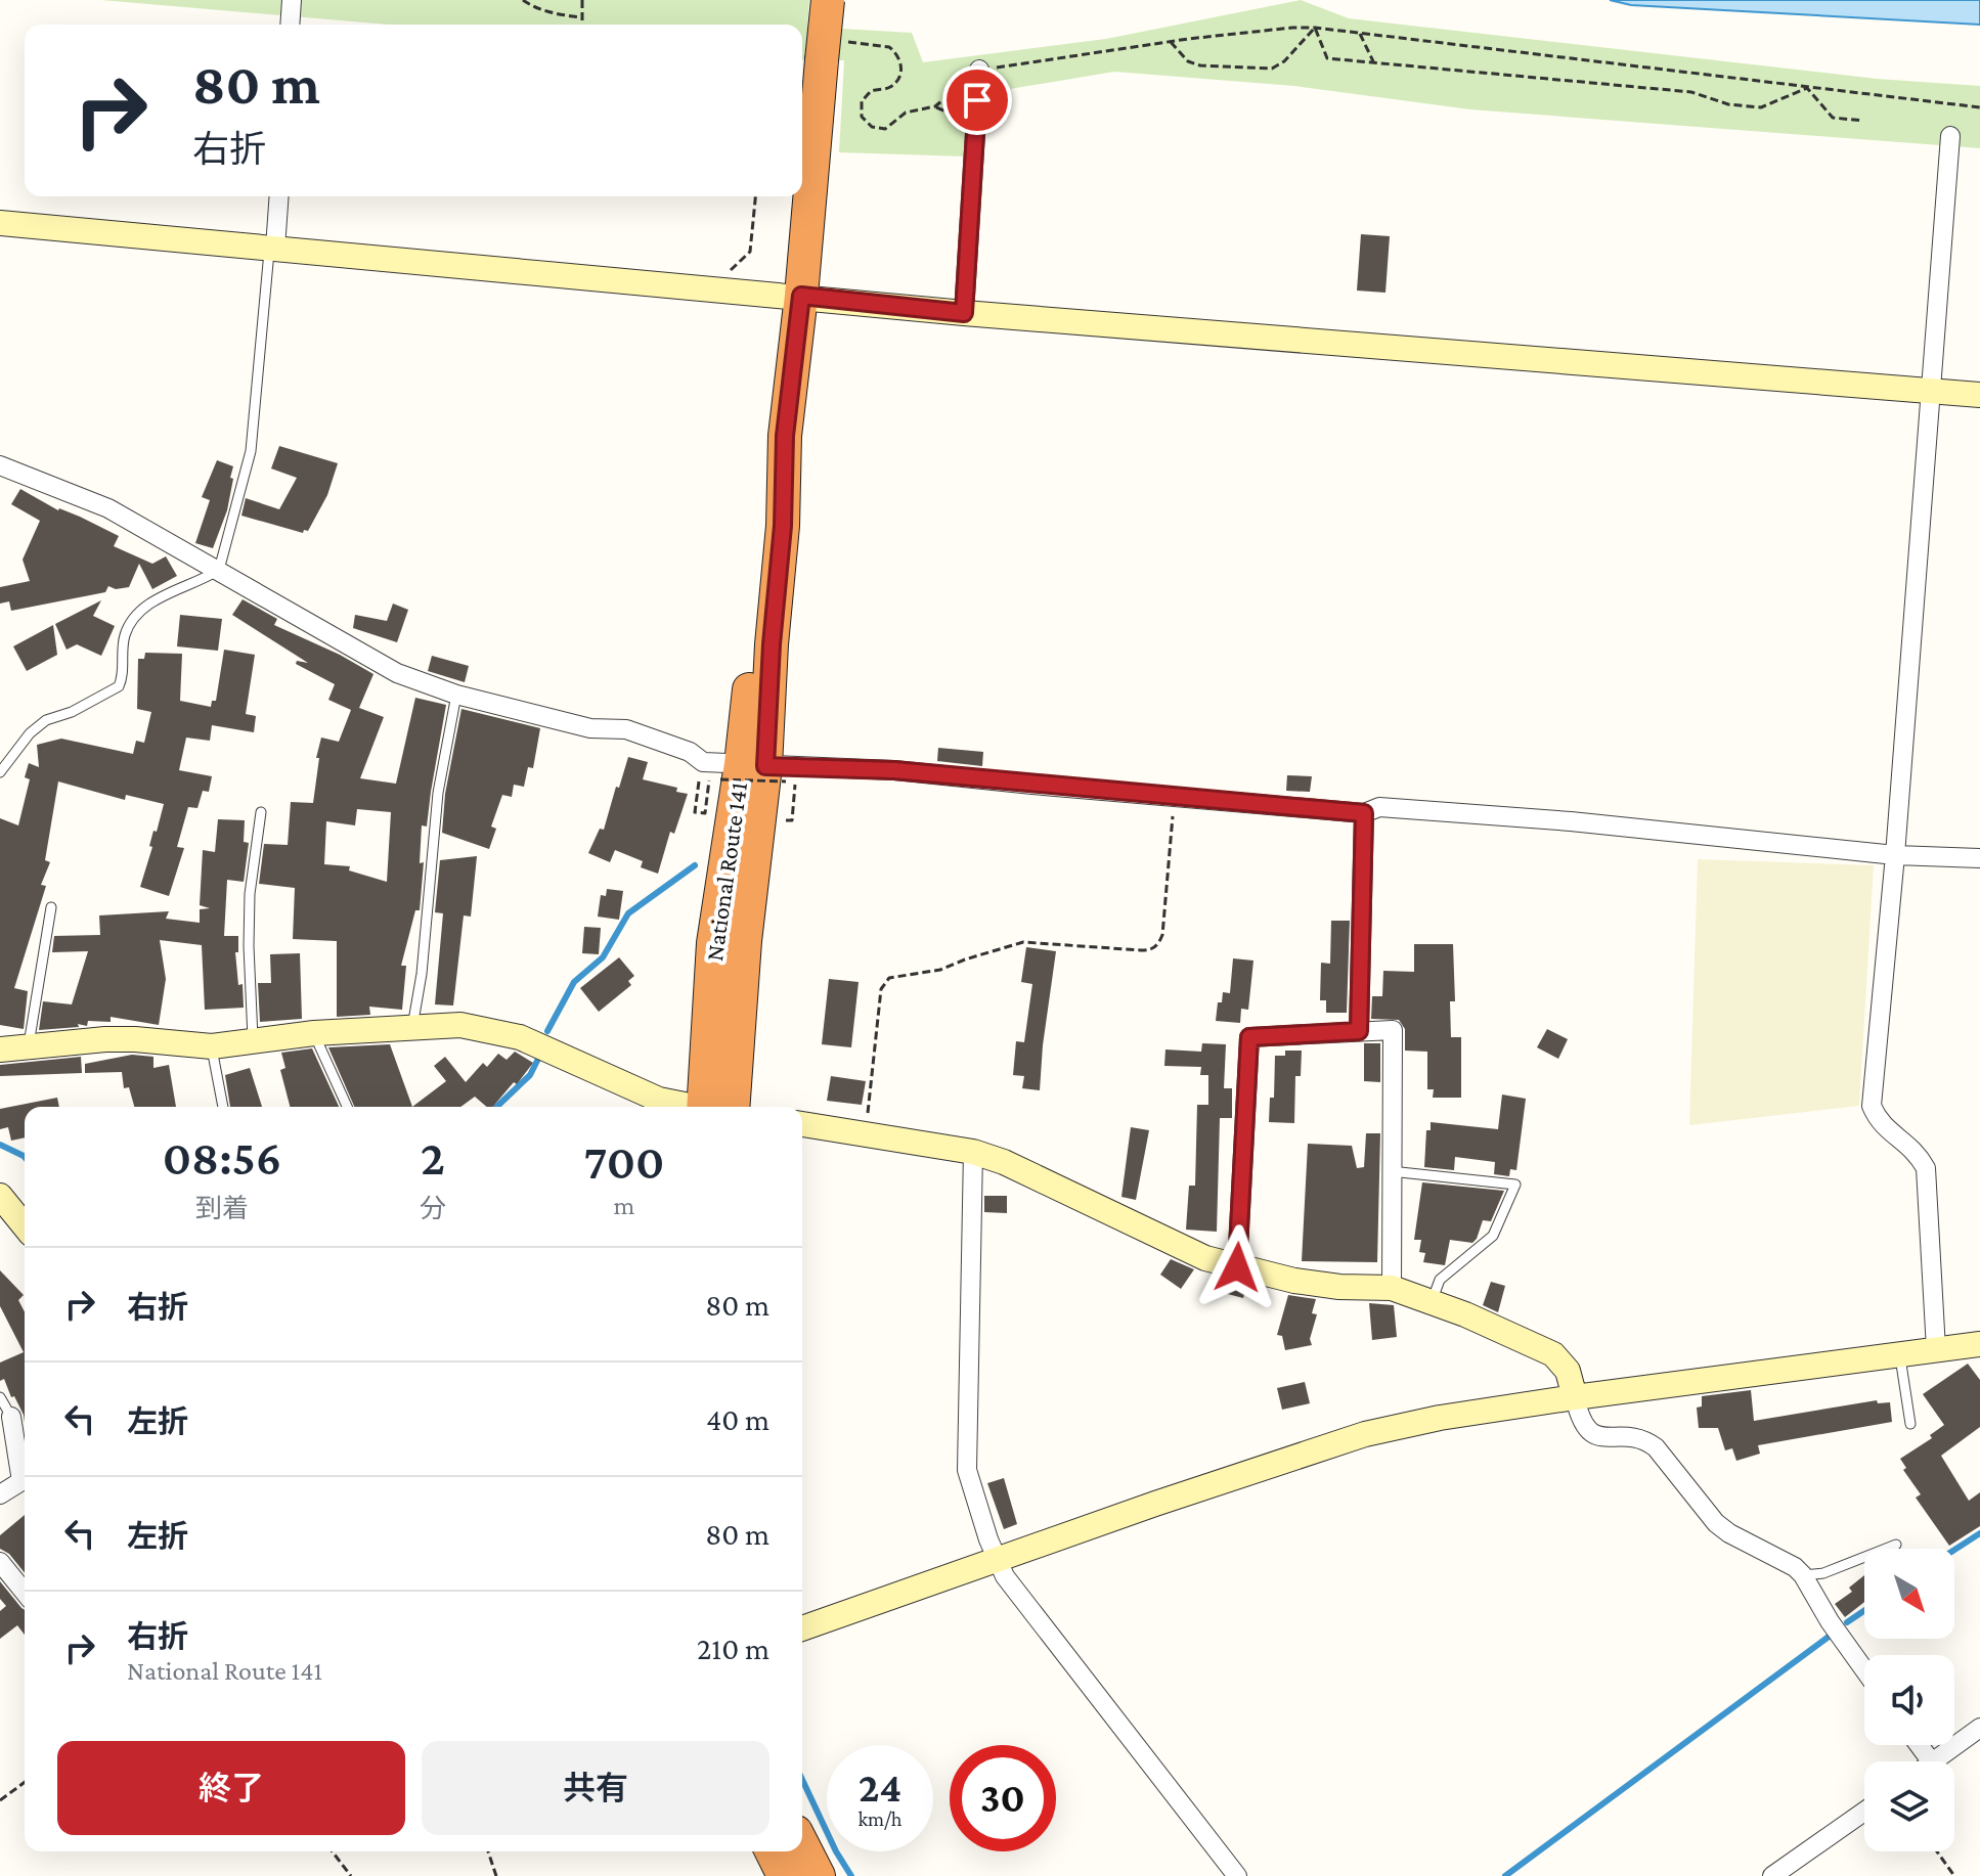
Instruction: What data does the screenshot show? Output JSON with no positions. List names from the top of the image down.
{
  "streets": {
    "highway": ["National Route 141"]
  },
  "north": "bottom right",
  "page": {
    "turn": ["80 m", "右折"],
    "eta": [
      "08:56",
      "到着",
      "2",
      "分",
      "700",
      "m"
    ],
    "list": [
      {
        "name": "右折",
        "value": "80 m"
      },
      {
        "name": "左折",
        "value": "40 m"
      },
      {
        "name": "左折",
        "value": "80 m"
      },
      {
        "name": "右折",
        "note": "National Route 141",
        "value": "210 m"
      }
    ],
    "buttons": ["終了", "共有"],
    "speed": "24 km/h",
    "limit": "30"
  }
}
